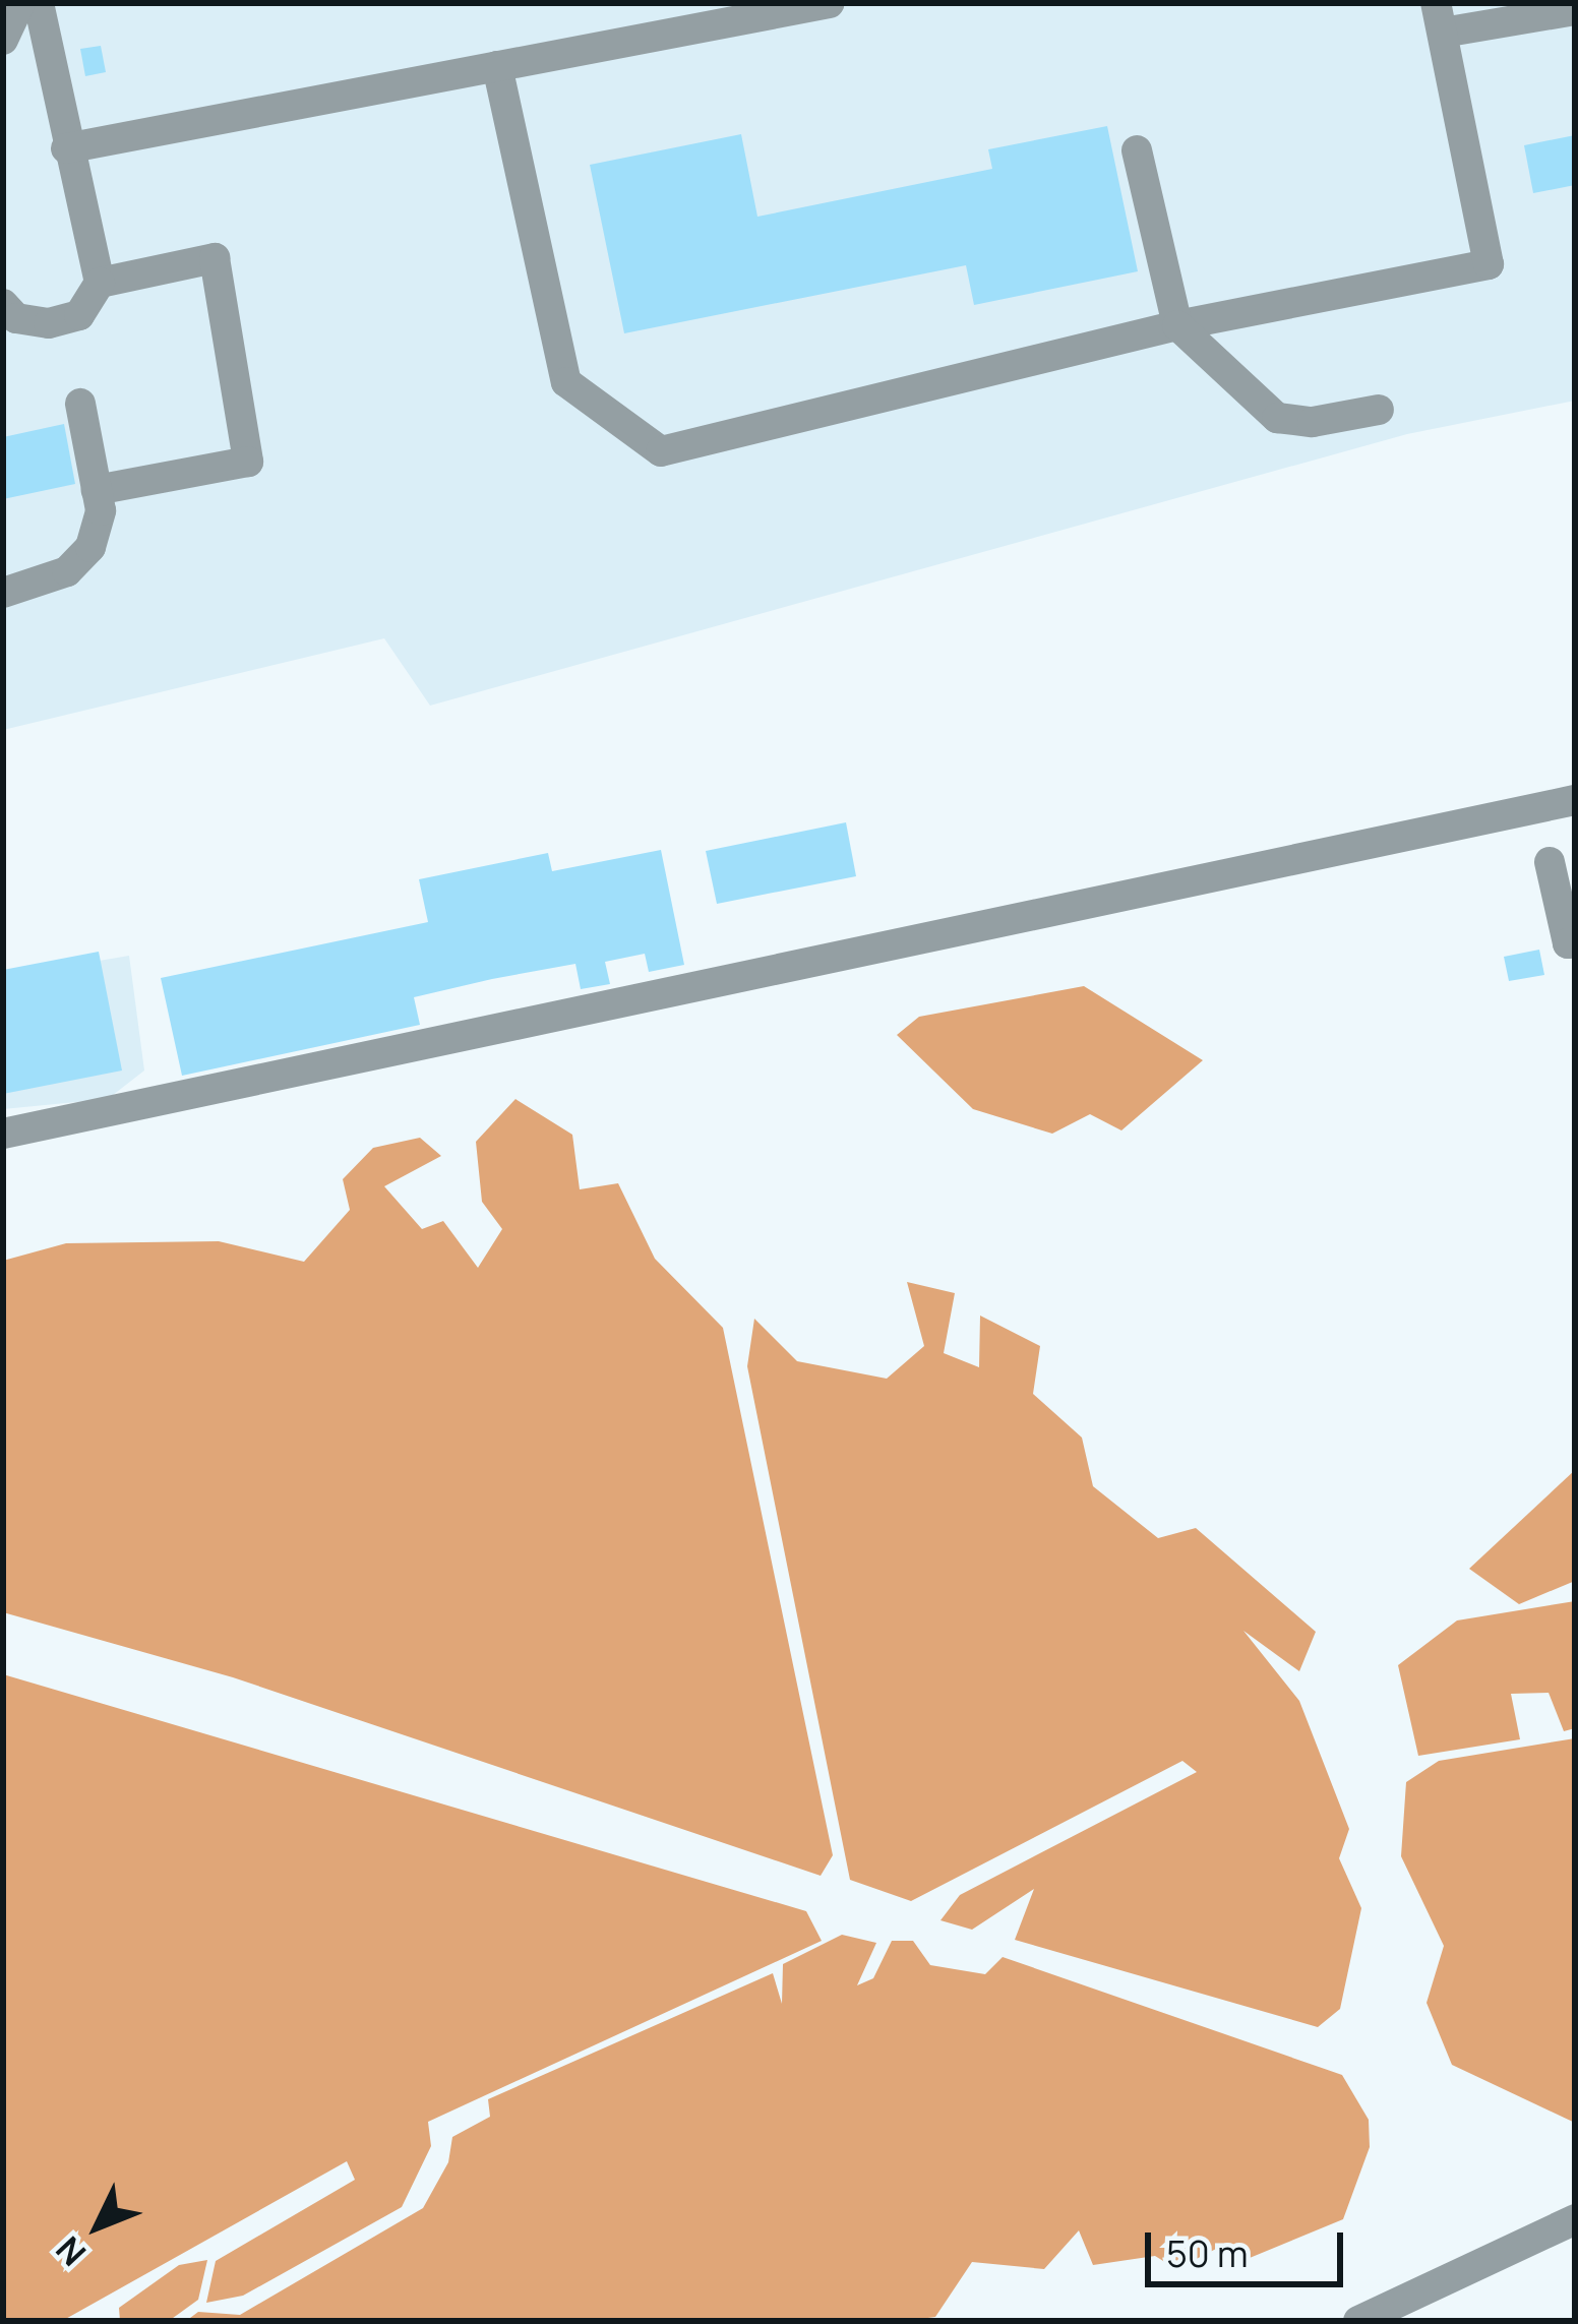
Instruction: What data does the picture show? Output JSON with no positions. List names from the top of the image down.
{
  "scale_bar": "50 m",
  "north": "bottom left"
}
